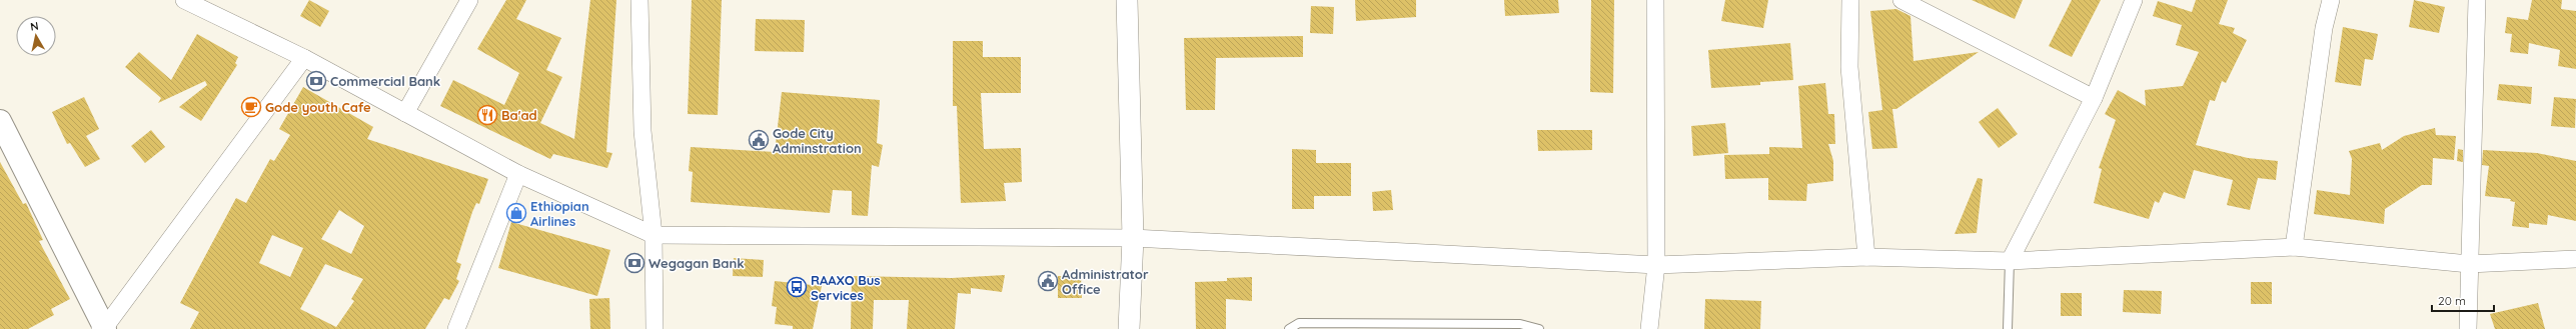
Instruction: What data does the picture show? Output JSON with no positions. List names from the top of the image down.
{
  "places": {
    "bank": ["Commercial Bank", "Wegagan Bank"],
    "cafe": ["Gode youth Cafe"],
    "restaurant": ["Ba'ad"],
    "public building": ["Gode City Adminstration", "Administrator Office"],
    "shop": ["Ethiopian Airlines"],
    "bus stop": ["RAAXO Bus Services"]
  },
  "scale_bar": "20 m",
  "north": "top"
}
